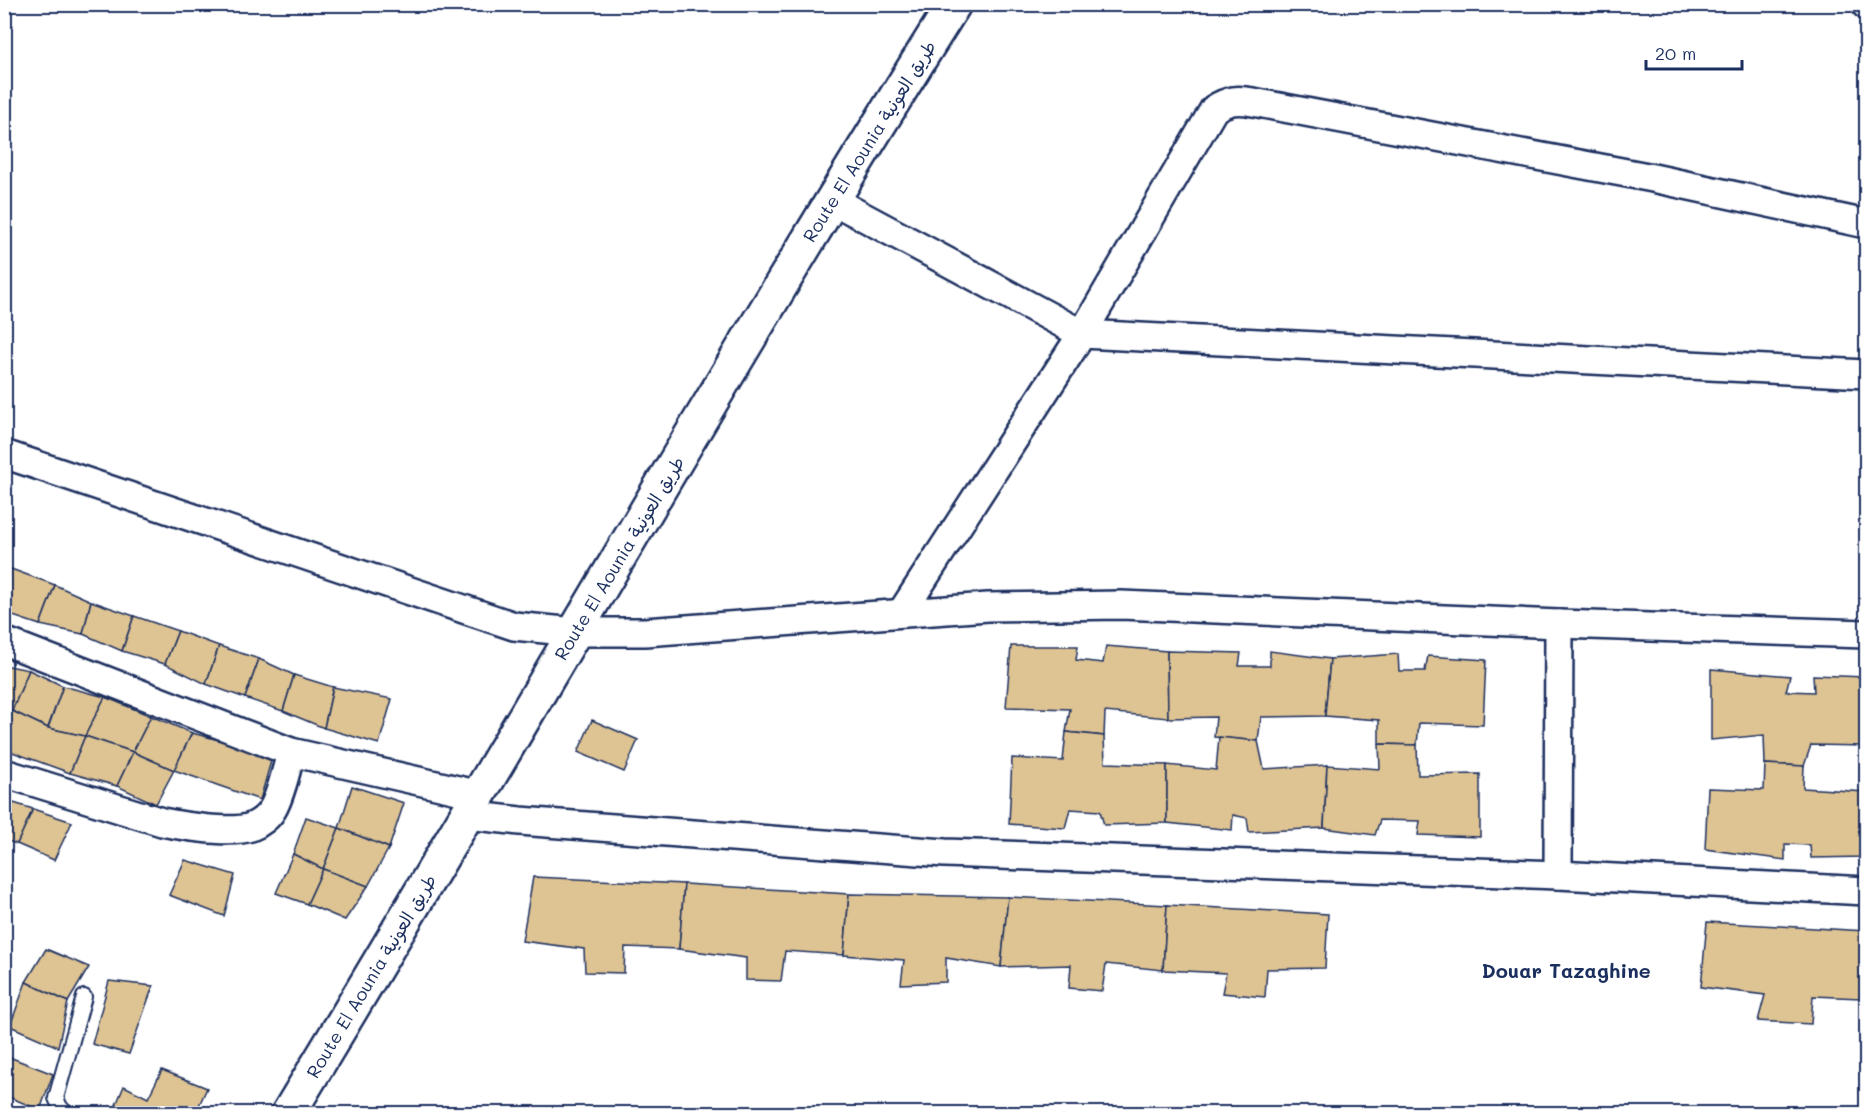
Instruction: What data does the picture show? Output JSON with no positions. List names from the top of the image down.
{
  "streets": {
    "main road": ["Route El Aounia طريق العونية"]
  },
  "districts": ["Douar Tazaghine"],
  "scale_bar": "20 m"
}
